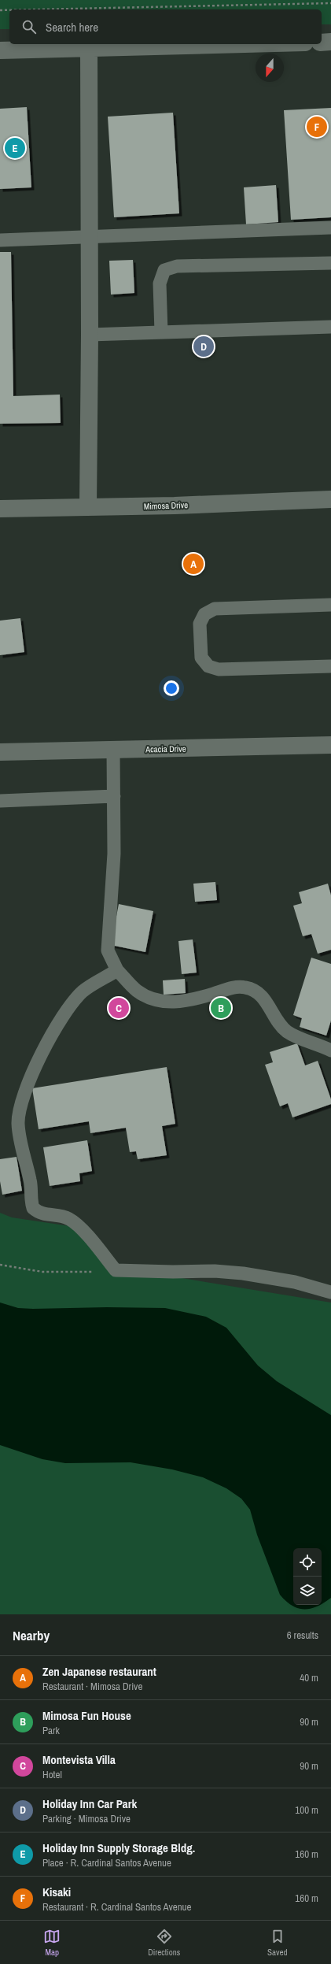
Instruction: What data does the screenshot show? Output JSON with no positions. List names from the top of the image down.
{
  "streets": {
    "street": ["Mimosa Drive", "Acacia Drive"]
  },
  "north": "bottom",
  "page": {
    "search": "Search here",
    "pins": [
      "F",
      "E",
      "D",
      "A",
      "B",
      "C"
    ],
    "heading": ["Nearby", "6 results"],
    "list": [
      {
        "mark": "A",
        "name": "Zen Japanese restaurant",
        "note": "Restaurant · Mimosa Drive",
        "value": "40 m"
      },
      {
        "mark": "B",
        "name": "Mimosa Fun House",
        "note": "Park",
        "value": "90 m"
      },
      {
        "mark": "C",
        "name": "Montevista Villa",
        "note": "Hotel",
        "value": "90 m"
      },
      {
        "mark": "D",
        "name": "Holiday Inn Car Park",
        "note": "Parking · Mimosa Drive",
        "value": "100 m"
      },
      {
        "mark": "E",
        "name": "Holiday Inn Supply Storage Bldg.",
        "note": "Place · R. Cardinal Santos Avenue",
        "value": "160 m"
      },
      {
        "mark": "F",
        "name": "Kisaki",
        "note": "Restaurant · R. Cardinal Santos Avenue",
        "value": "160 m"
      }
    ],
    "nav": ["Map", "Directions", "Saved"]
  }
}
